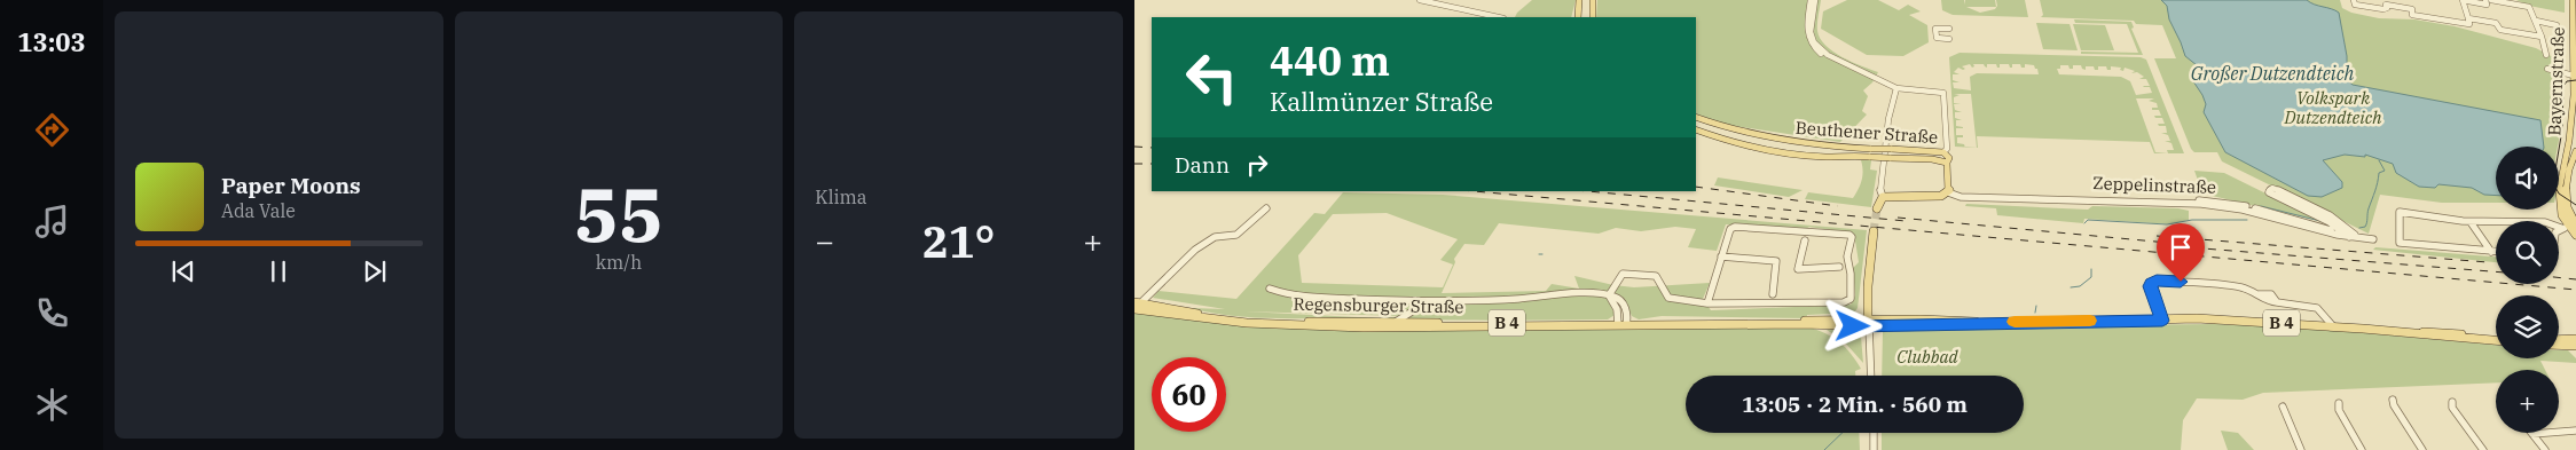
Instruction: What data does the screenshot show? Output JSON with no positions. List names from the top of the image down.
{
  "streets": {
    "main road": [
      "Bayernstraße",
      "Beuthener Straße",
      "Zeppelinstraße",
      "Regensburger Straße",
      "B 4"
    ]
  },
  "water": ["Großer Dutzendteich"],
  "parks": ["Volkspark Dutzendteich", "Clubbad"],
  "page": {
    "tabs": "13:03",
    "tile": [
      ["55", "km/h"],
      "Klima"
    ],
    "turn": ["440 m", "Kallmünzer Straße"],
    "then": "Dann",
    "map_buttons": "+",
    "song": ["Paper Moons", "Ada Vale"],
    "heat": ["−", "21°", "+"],
    "limit": "60",
    "trip": "13:05 · 2 Min. · 560 m"
  }
}
